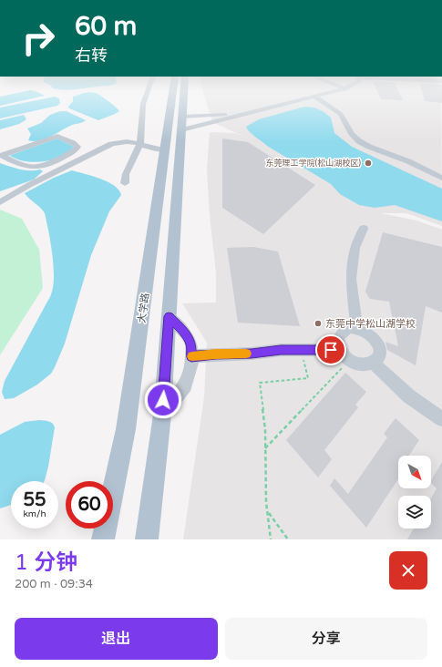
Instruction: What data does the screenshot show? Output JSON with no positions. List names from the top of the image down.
{
  "streets": {
    "main road": ["大学路"]
  },
  "places": ["东莞理工学院(松山湖校区)", "东莞中学松山湖学校"],
  "north": "bottom right",
  "page": {
    "turn": ["60 m", "右转"],
    "speed": "55 km/h",
    "limit": "60",
    "heading": ["1 分钟", "200 m · 09:34"],
    "buttons": ["退出", "分享"]
  }
}
